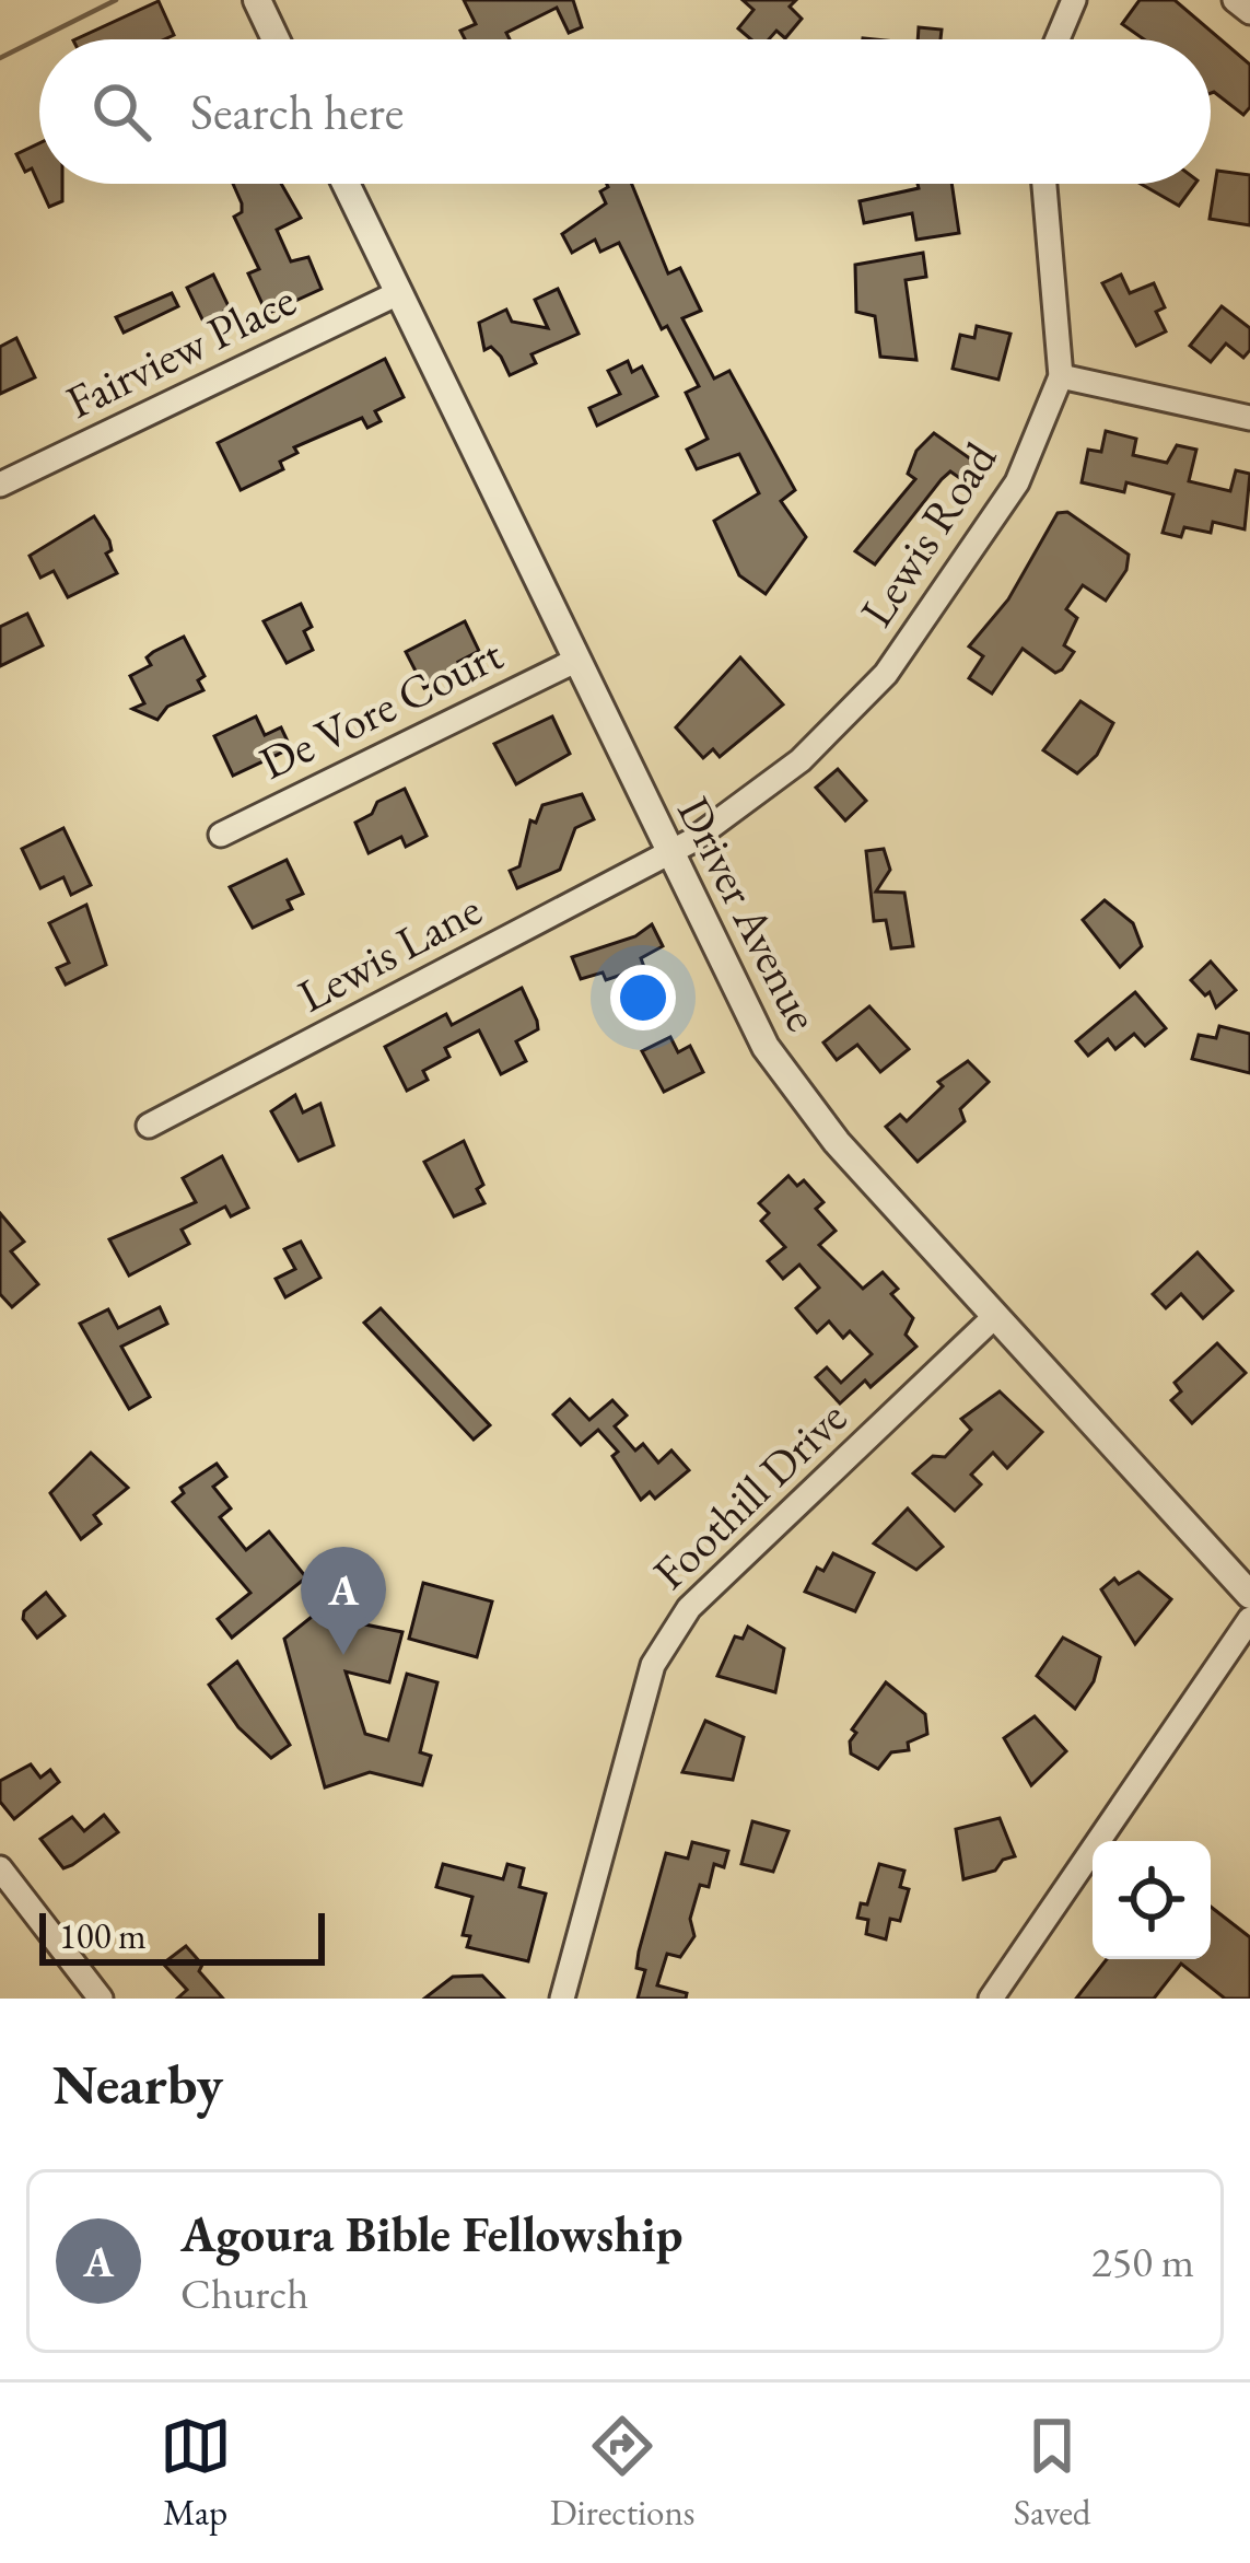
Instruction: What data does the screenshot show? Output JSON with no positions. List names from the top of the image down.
{
  "streets": {
    "street": [
      "Fairview Place",
      "Lewis Road",
      "De Vore Court",
      "Driver Avenue",
      "Lewis Lane",
      "Foothill Drive"
    ]
  },
  "crossings": [
    ["Fairview Place", "Driver Avenue"],
    ["Lewis Road", "Driver Avenue"],
    ["Lewis Road", "Lewis Lane"],
    ["De Vore Court", "Driver Avenue"],
    ["Driver Avenue", "Lewis Lane"],
    ["Driver Avenue", "Foothill Drive"]
  ],
  "scale_bar": "100 m",
  "page": {
    "search": "Search here",
    "pins": "A",
    "scale": "100 m",
    "heading": "Nearby",
    "list": [
      {
        "mark": "A",
        "name": "Agoura Bible Fellowship",
        "note": "Church",
        "value": "250 m"
      }
    ],
    "nav": ["Map", "Directions", "Saved"]
  }
}
